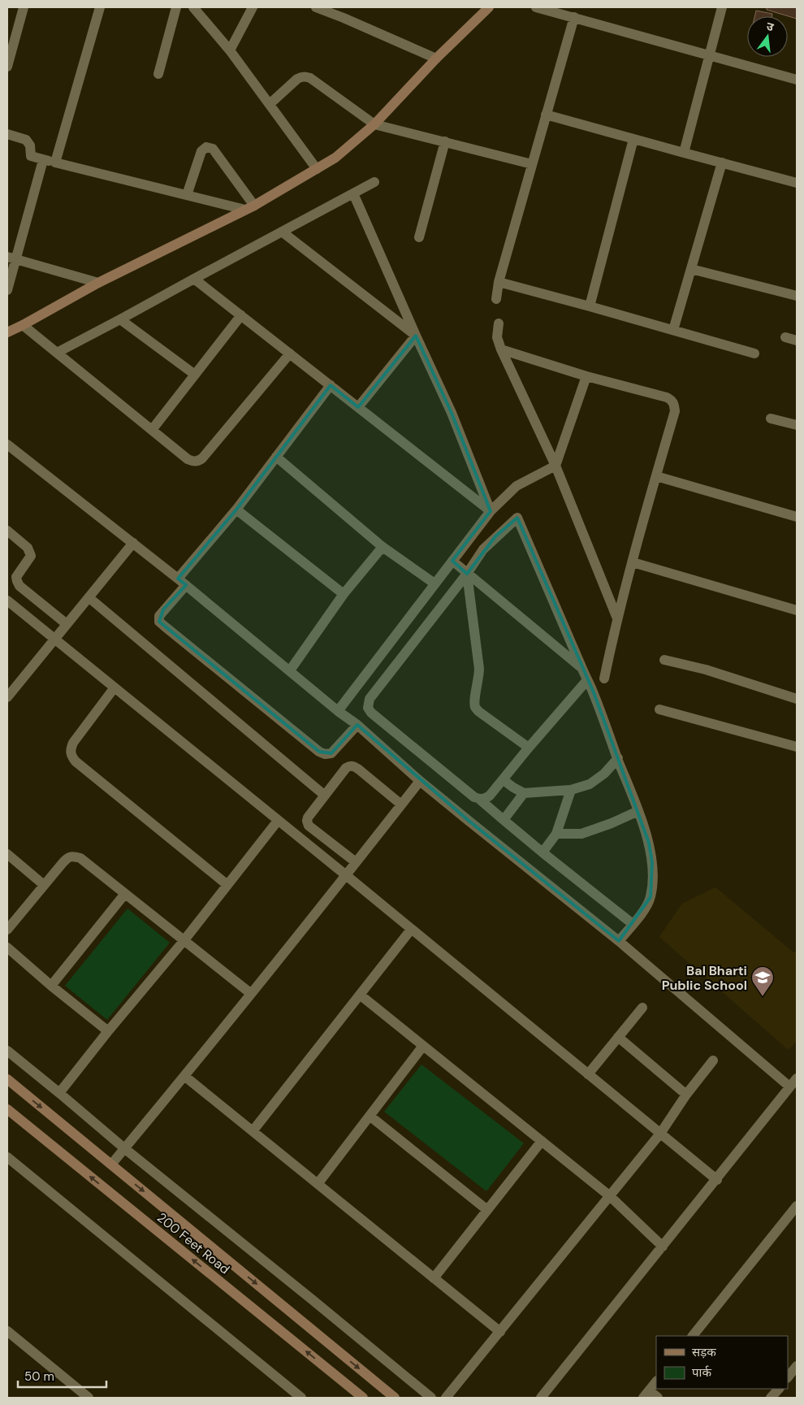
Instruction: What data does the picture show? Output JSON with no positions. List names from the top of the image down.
{
  "streets": {
    "street": ["200 Feet Road"]
  },
  "places": {
    "school or university": ["Bal Bharti Public School"]
  },
  "legend": ["सड़क", "पार्क"],
  "scale_bar": "50 m",
  "north": "top"
}
